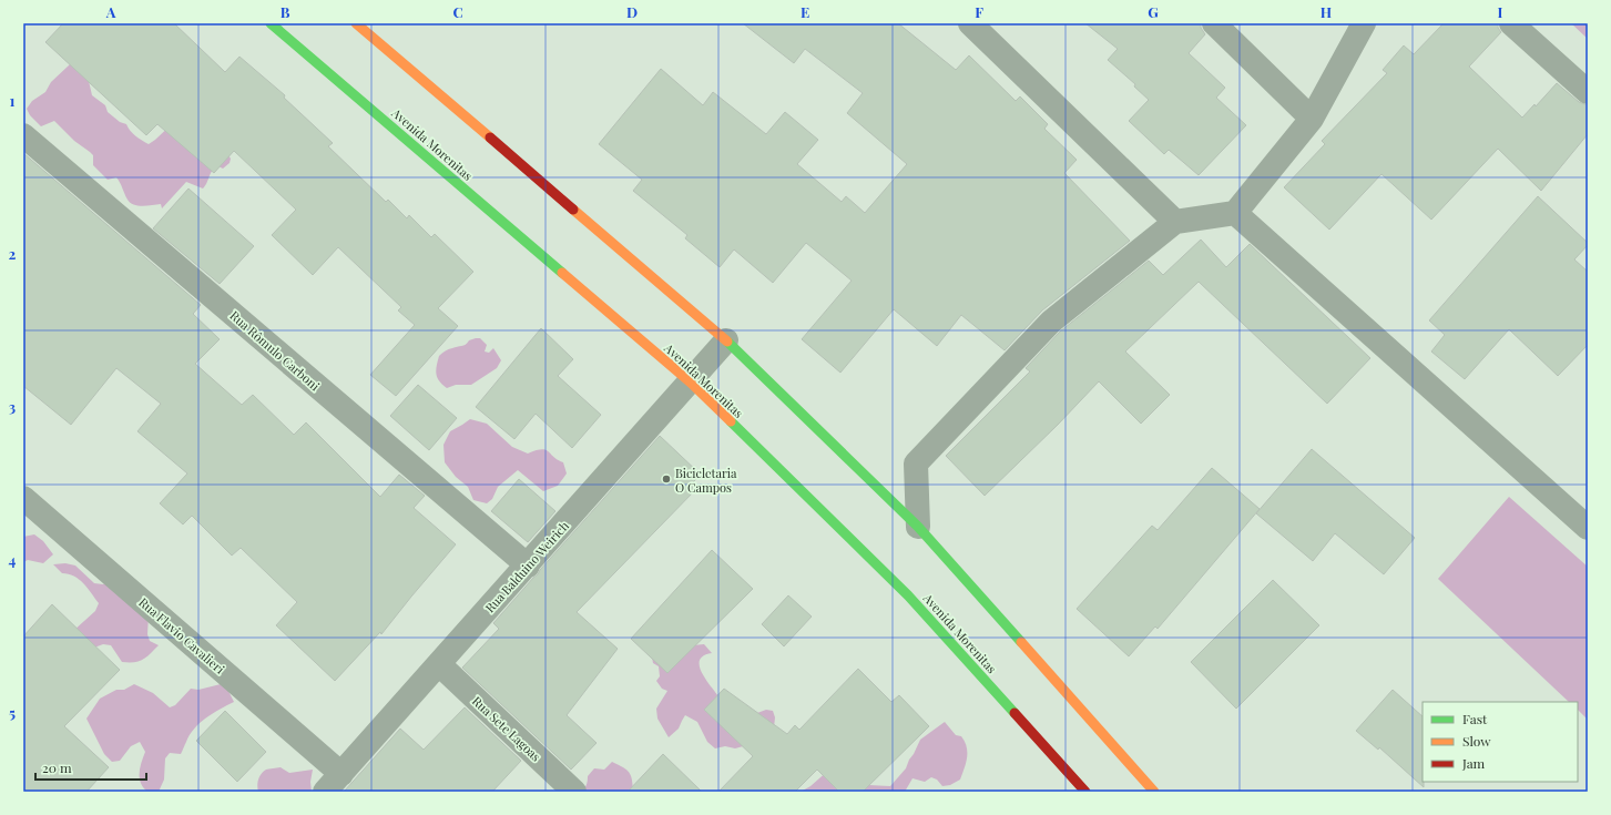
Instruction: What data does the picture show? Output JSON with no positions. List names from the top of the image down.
{
  "streets": {
    "main road": ["Avenida Morenitas"],
    "street": [
      "Rua Rômulo Carboni",
      "Rua Balduino Weirich",
      "Rua Flavio Cavalieri",
      "Rua Sete Lagoas"
    ]
  },
  "crossings": [
    ["Avenida Morenitas", "Rua Balduino Weirich"],
    ["Rua Rômulo Carboni", "Rua Balduino Weirich"],
    ["Rua Balduino Weirich", "Rua Flavio Cavalieri"],
    ["Rua Balduino Weirich", "Rua Sete Lagoas"]
  ],
  "places": ["Bicicletaria O Campos"],
  "legend": ["Fast", "Slow", "Jam"],
  "scale_bar": "20 m",
  "grid": {
    "columns": [
      "A",
      "B",
      "C",
      "D",
      "E",
      "F",
      "G",
      "H",
      "I"
    ],
    "rows": [
      "1",
      "2",
      "3",
      "4",
      "5"
    ]
  }
}
